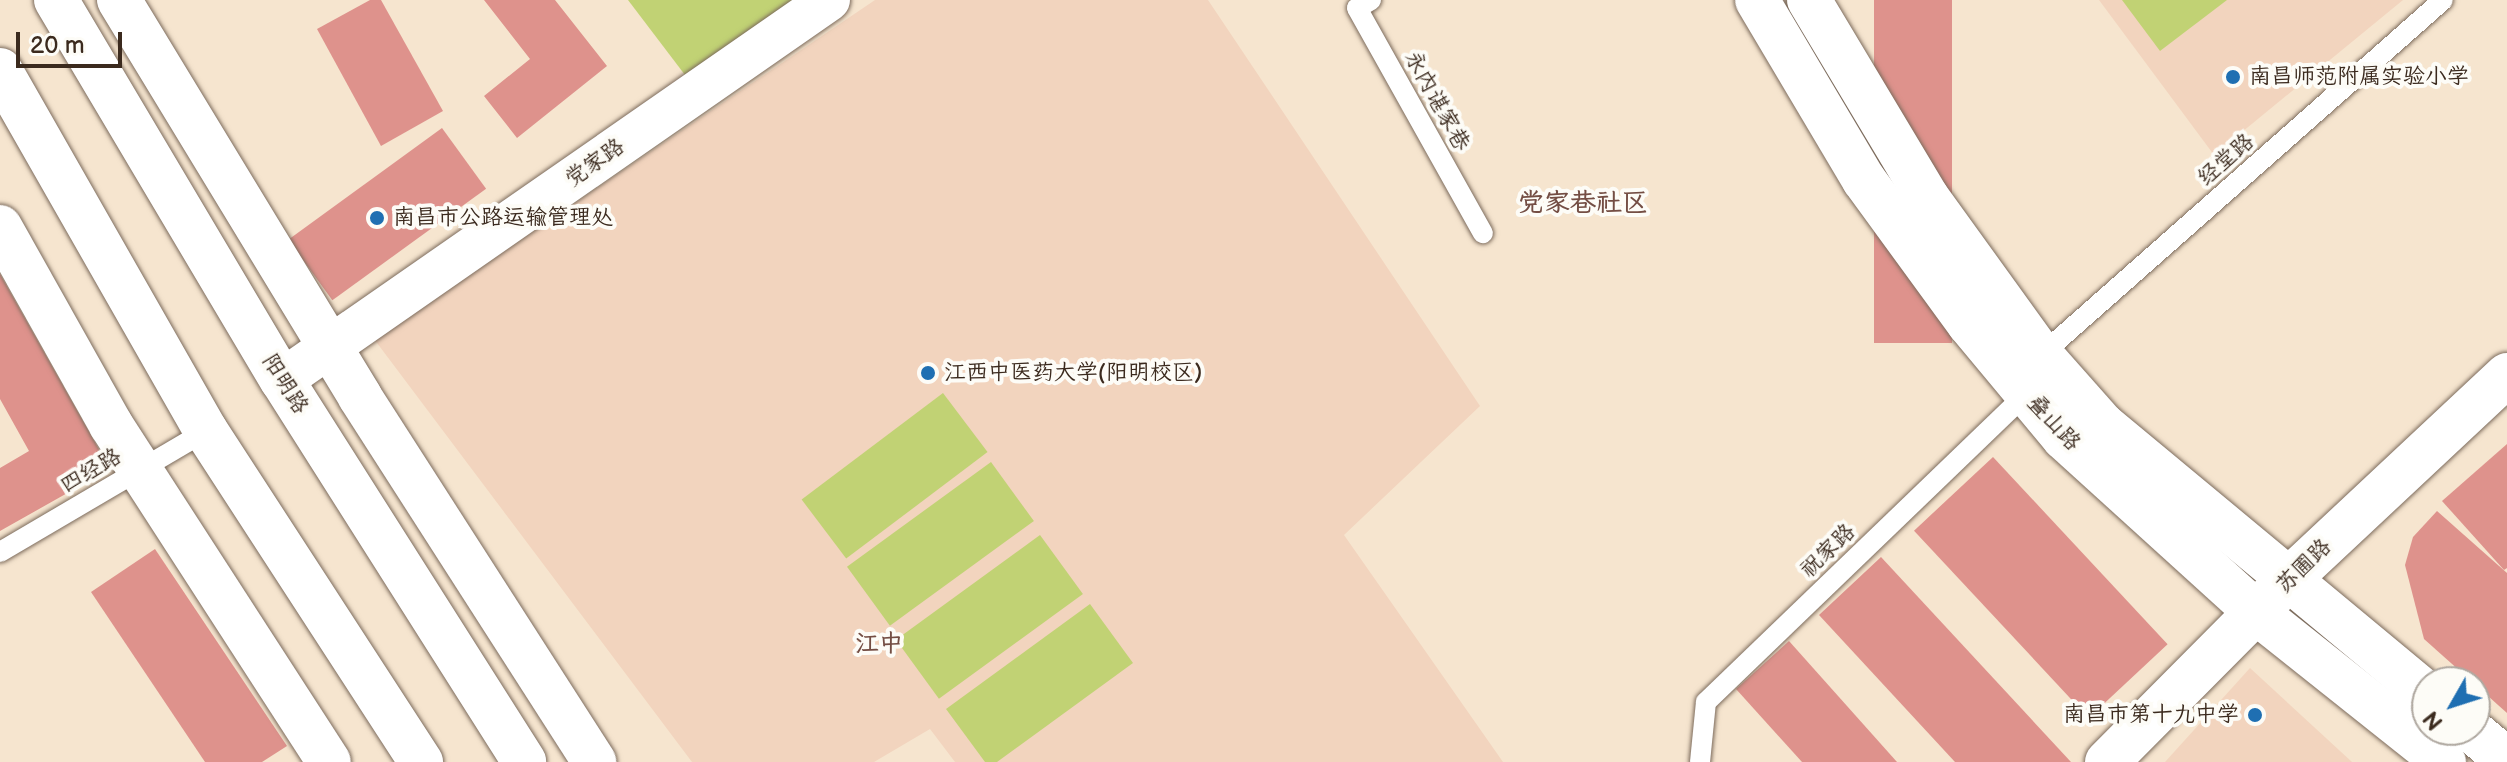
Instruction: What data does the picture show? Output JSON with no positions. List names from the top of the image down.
{
  "streets": {
    "main road": ["阳明路", "叠山路", "苏圃路"],
    "street": ["党家路"],
    "lane": [
      "永内谌家巷",
      "经堂路",
      "四经路",
      "祝家路"
    ]
  },
  "crossings": [
    ["经堂路", "叠山路"],
    ["经堂路", "祝家路"],
    ["党家路", "阳明路"],
    ["叠山路", "祝家路"],
    ["叠山路", "苏圃路"]
  ],
  "districts": ["党家巷社区", "江中"],
  "places": [
    "南昌师范附属实验小学",
    "南昌市公路运输管理处",
    "江西中医药大学(阳明校区)",
    "南昌市第十九中学"
  ],
  "scale_bar": "20 m",
  "north": "bottom left"
}
